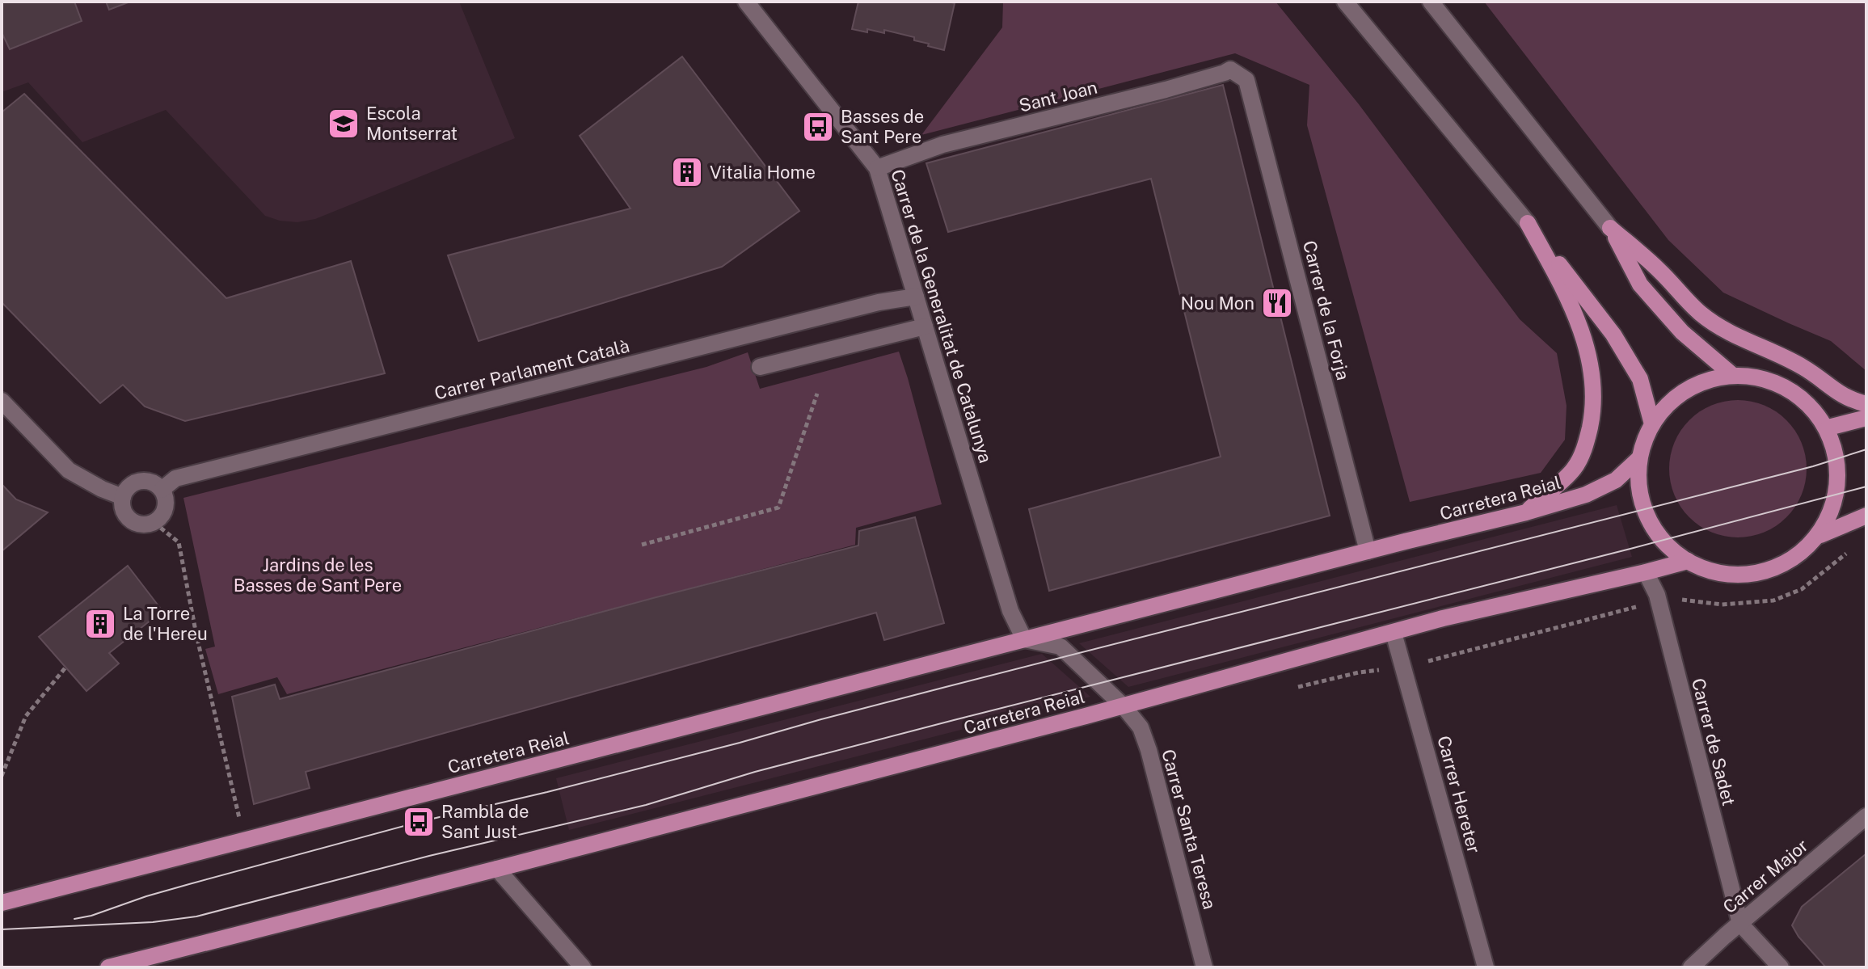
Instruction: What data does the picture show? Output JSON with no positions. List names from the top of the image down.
{
  "streets": {
    "main road": ["Carretera Reial"],
    "street": [
      "Sant Joan",
      "Carrer de la Forja",
      "Carrer de la Generalitat de Catalunya",
      "Carrer Parlament Català",
      "Carrer de Sadet",
      "Carrer Hereter",
      "Carrer Santa Teresa",
      "Carrer Major"
    ]
  },
  "crossings": [
    ["Sant Joan", "Carrer de la Forja"],
    ["Sant Joan", "Carrer de la Generalitat de Catalunya"],
    ["Carrer de la Forja", "Carretera Reial"],
    ["Carrer de la Generalitat de Catalunya", "Carrer Parlament Català"],
    ["Carrer de la Generalitat de Catalunya", "Carretera Reial"],
    ["Carretera Reial", "Carrer de Sadet"],
    ["Carretera Reial", "Carrer Hereter"],
    ["Carretera Reial", "Carrer Santa Teresa"],
    ["Carrer de Sadet", "Carrer Major"]
  ],
  "parks": ["Jardins de les Basses de Sant Pere"],
  "places": {
    "school or university": ["Escola Montserrat"],
    "bus stop": ["Basses de Sant Pere", "Rambla de Sant Just"],
    "building": ["Vitalia Home", "La Torre de l'Hereu"],
    "restaurant": ["Nou Mon"]
  }
}
